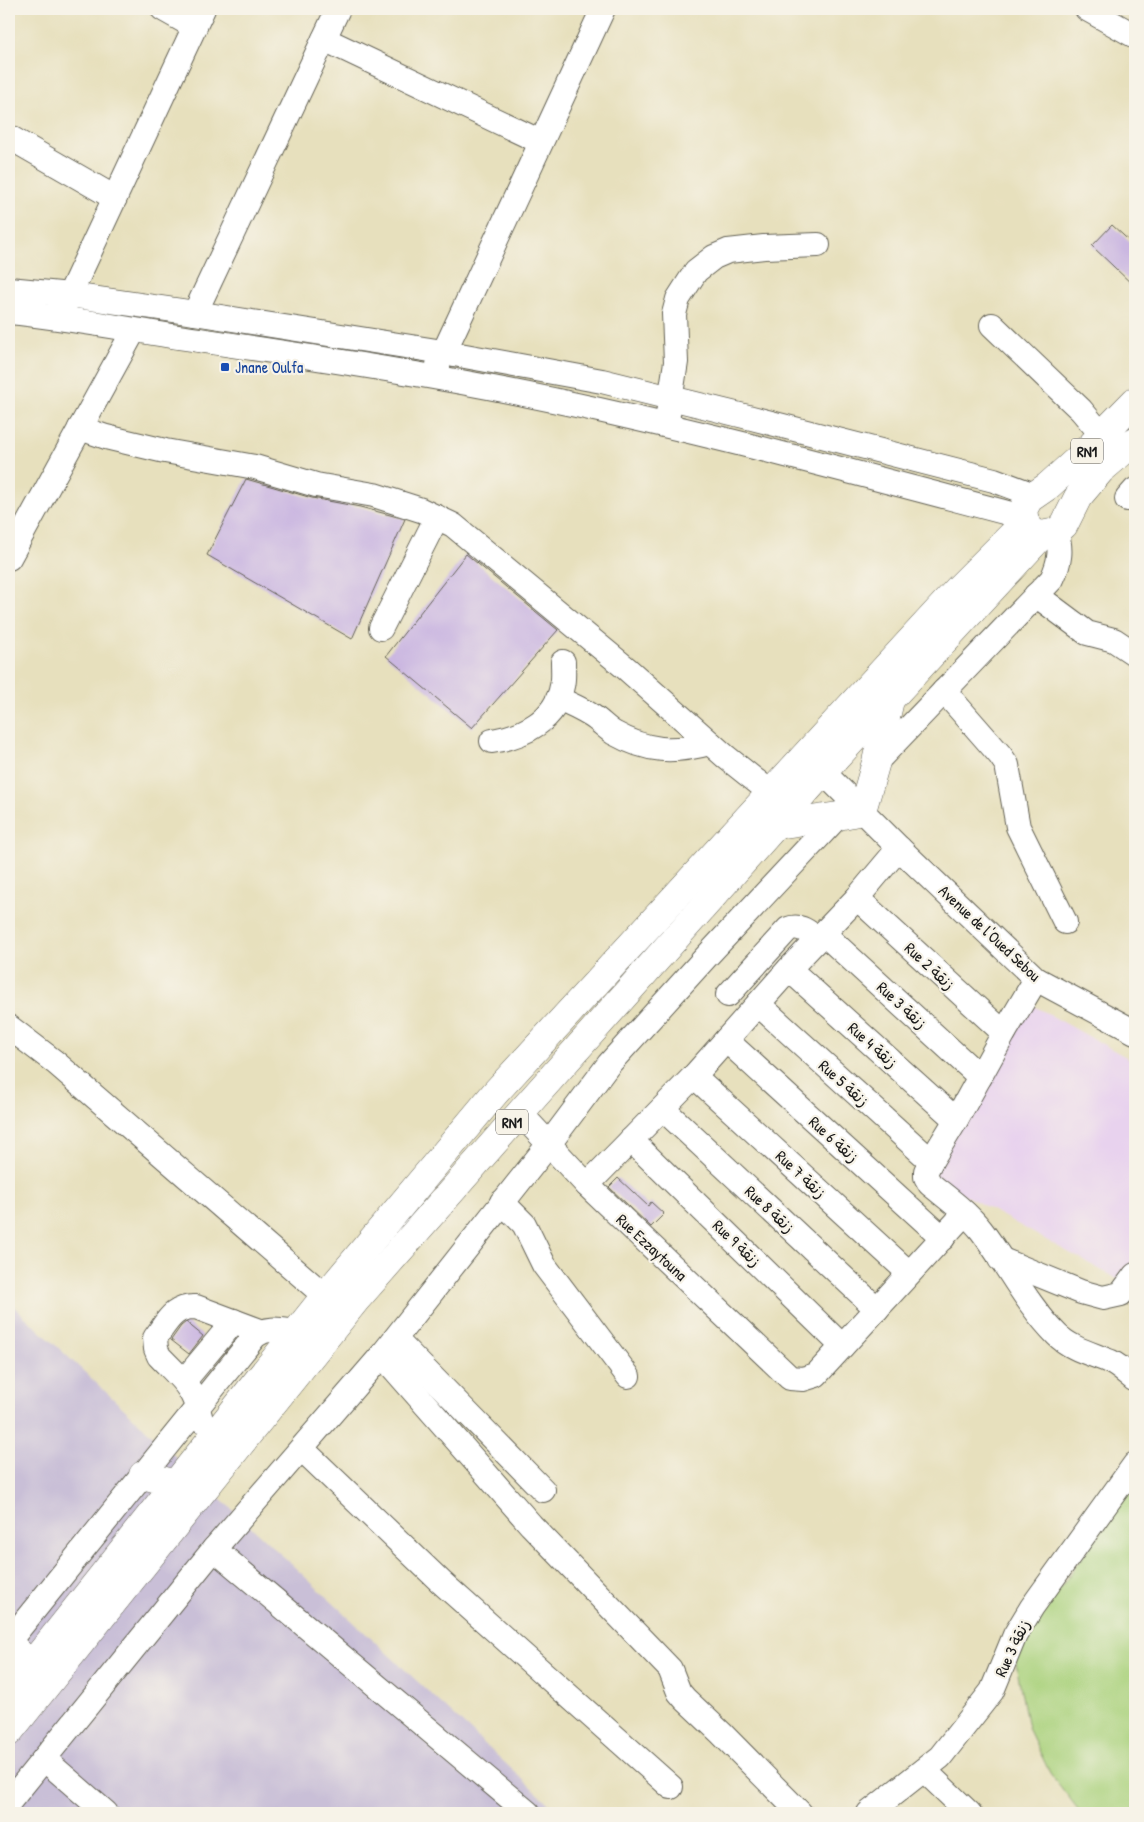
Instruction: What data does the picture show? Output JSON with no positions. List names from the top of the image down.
{
  "streets": {
    "highway": ["RN1"],
    "street": [
      "Avenue de l'Oued Sebou",
      "Rue 2 زنقة",
      "Rue 3 زنقة",
      "Rue 4 زنقة",
      "Rue 5 زنقة",
      "Rue 6 زنقة",
      "Rue 7 زنقة",
      "Rue 8 زنقة",
      "Rue 9 زنقة",
      "Rue Ezzaytouna"
    ]
  },
  "crossings": [
    ["RN1", "Avenue de l'Oued Sebou"],
    ["RN1", "Rue Ezzaytouna"],
    ["Rue 9 زنقة", "Rue Ezzaytouna"]
  ],
  "places": {
    "transit": ["Jnane Oulfa"]
  }
}
